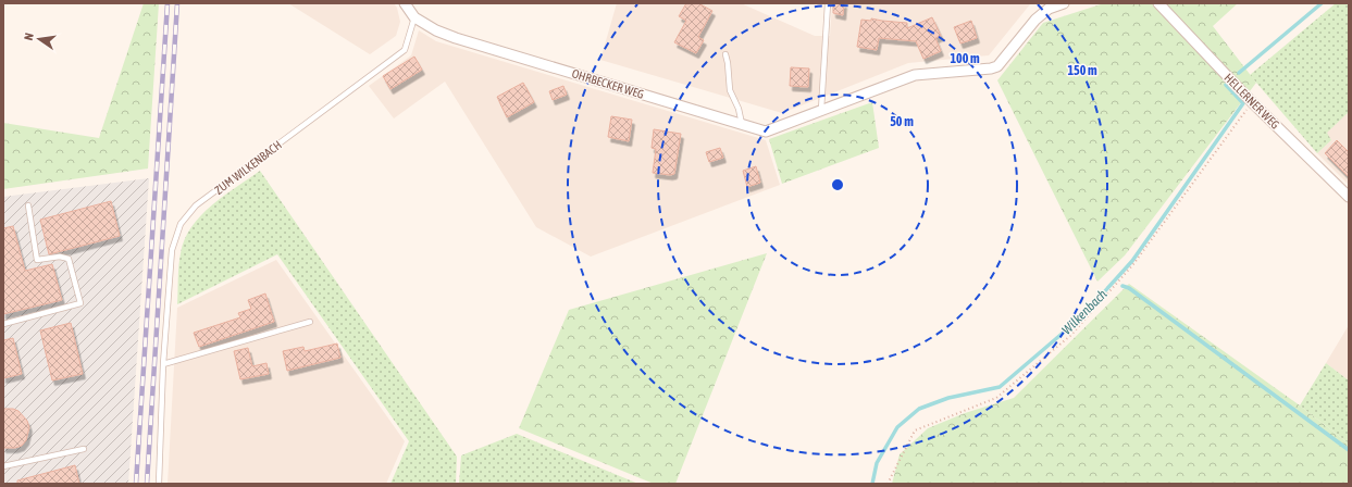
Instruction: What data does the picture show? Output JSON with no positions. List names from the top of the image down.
{
  "streets": {
    "street": ["OHRBECKER WEG", "HELLERNER WEG"],
    "lane": ["ZUM WILKENBACH"]
  },
  "crossings": [
    ["OHRBECKER WEG", "ZUM WILKENBACH"]
  ],
  "water": ["Wilkenbach"],
  "north": "left",
  "rings": ["100 m", "150 m", "50 m"]
}
